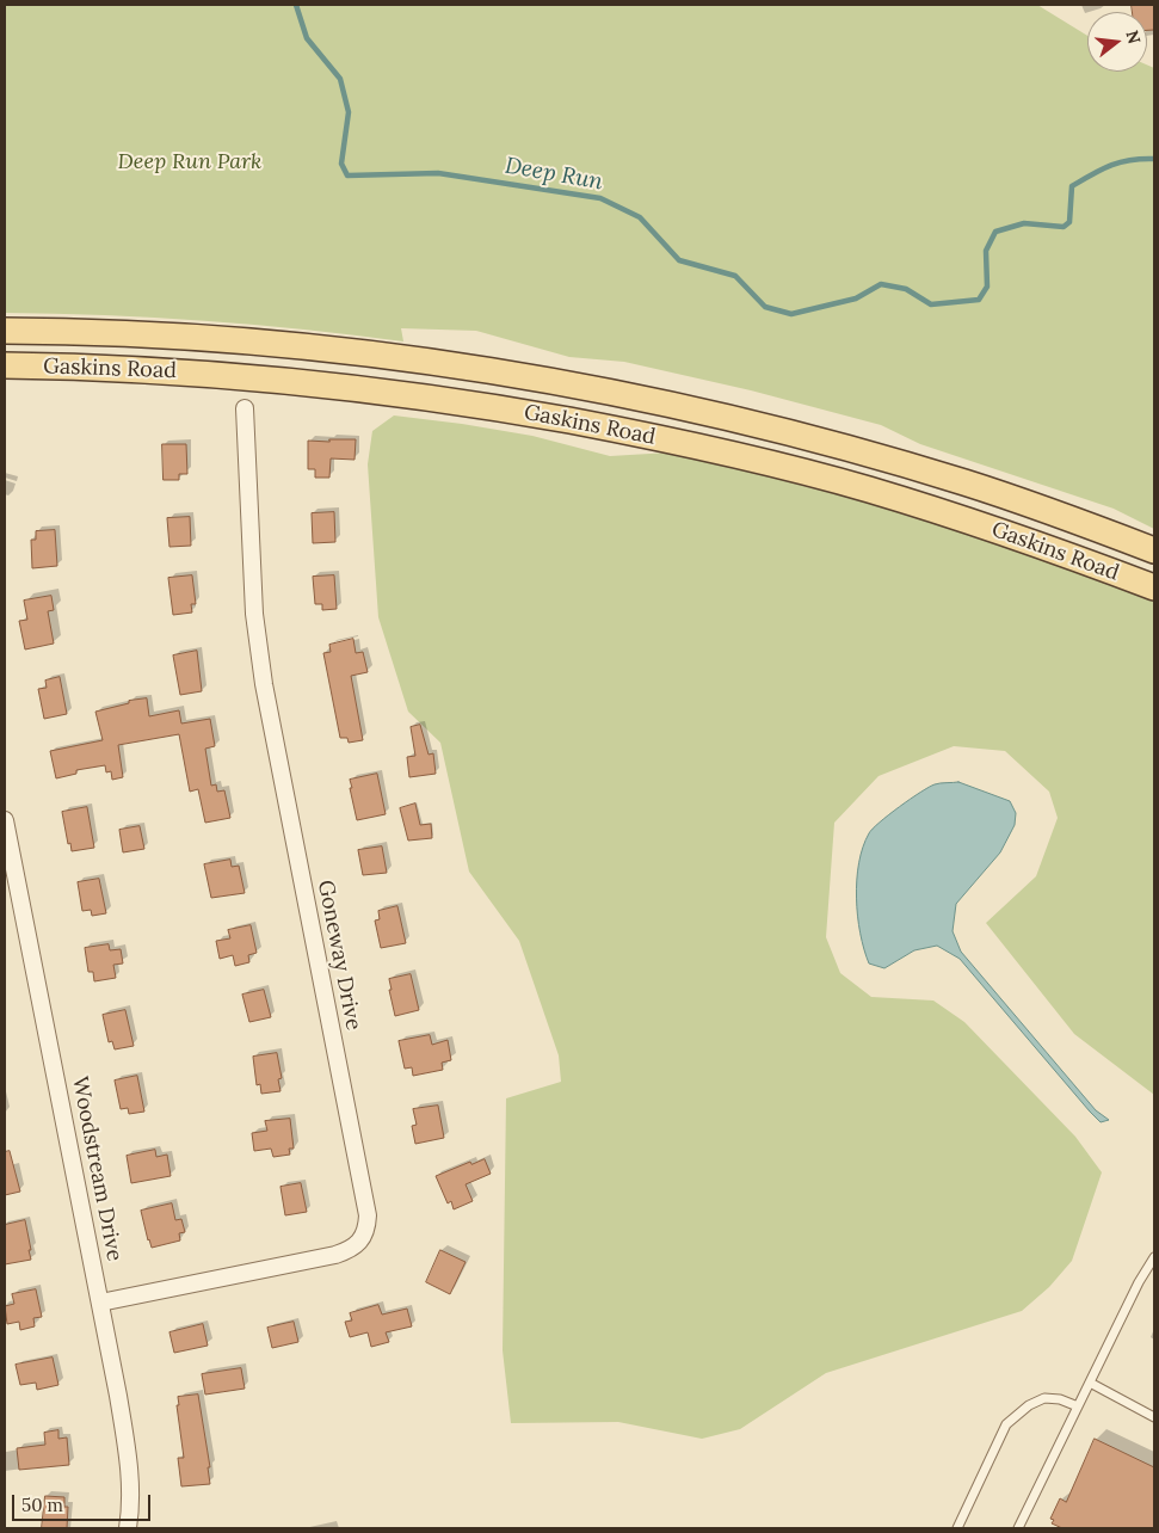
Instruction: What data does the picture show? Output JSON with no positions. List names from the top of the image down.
{
  "streets": {
    "main road": ["Gaskins Road"],
    "street": ["Goneway Drive", "Woodstream Drive"]
  },
  "crossings": [
    ["Goneway Drive", "Woodstream Drive"]
  ],
  "water": ["Deep Run"],
  "parks": ["Deep Run Park"],
  "scale_bar": "50 m",
  "north": "right"
}
